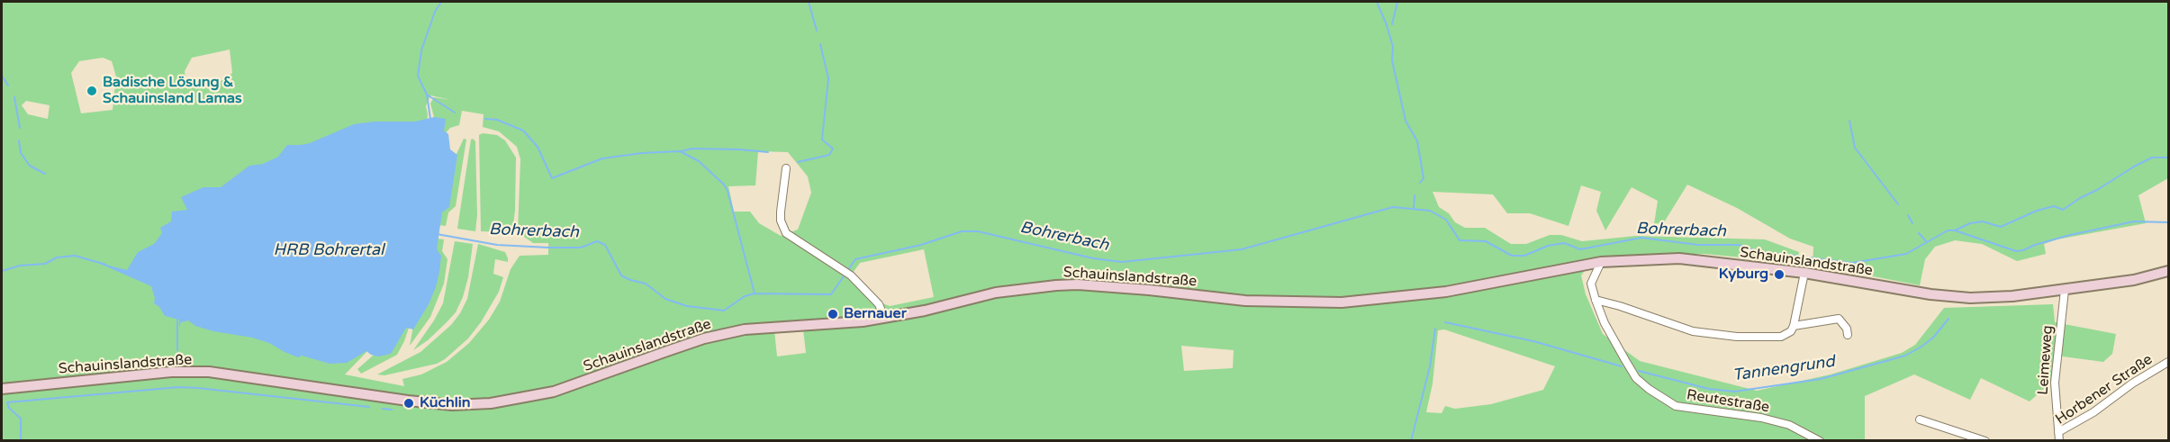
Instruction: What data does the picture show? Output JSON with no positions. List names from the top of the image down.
{
  "streets": {
    "main road": ["Schauinslandstraße"],
    "street": ["Leimeweg", "Horbener Straße", "Reutestraße"]
  },
  "crossings": [
    ["Schauinslandstraße", "Leimeweg"],
    ["Schauinslandstraße", "Reutestraße"],
    ["Leimeweg", "Horbener Straße"]
  ],
  "water": ["Bohrerbach", "HRB Bohrertal", "Tannengrund"],
  "places": [
    "Badische Lösung & Schauinsland Lamas",
    "Kyburg",
    "Bernauer",
    "Küchlin"
  ]
}
